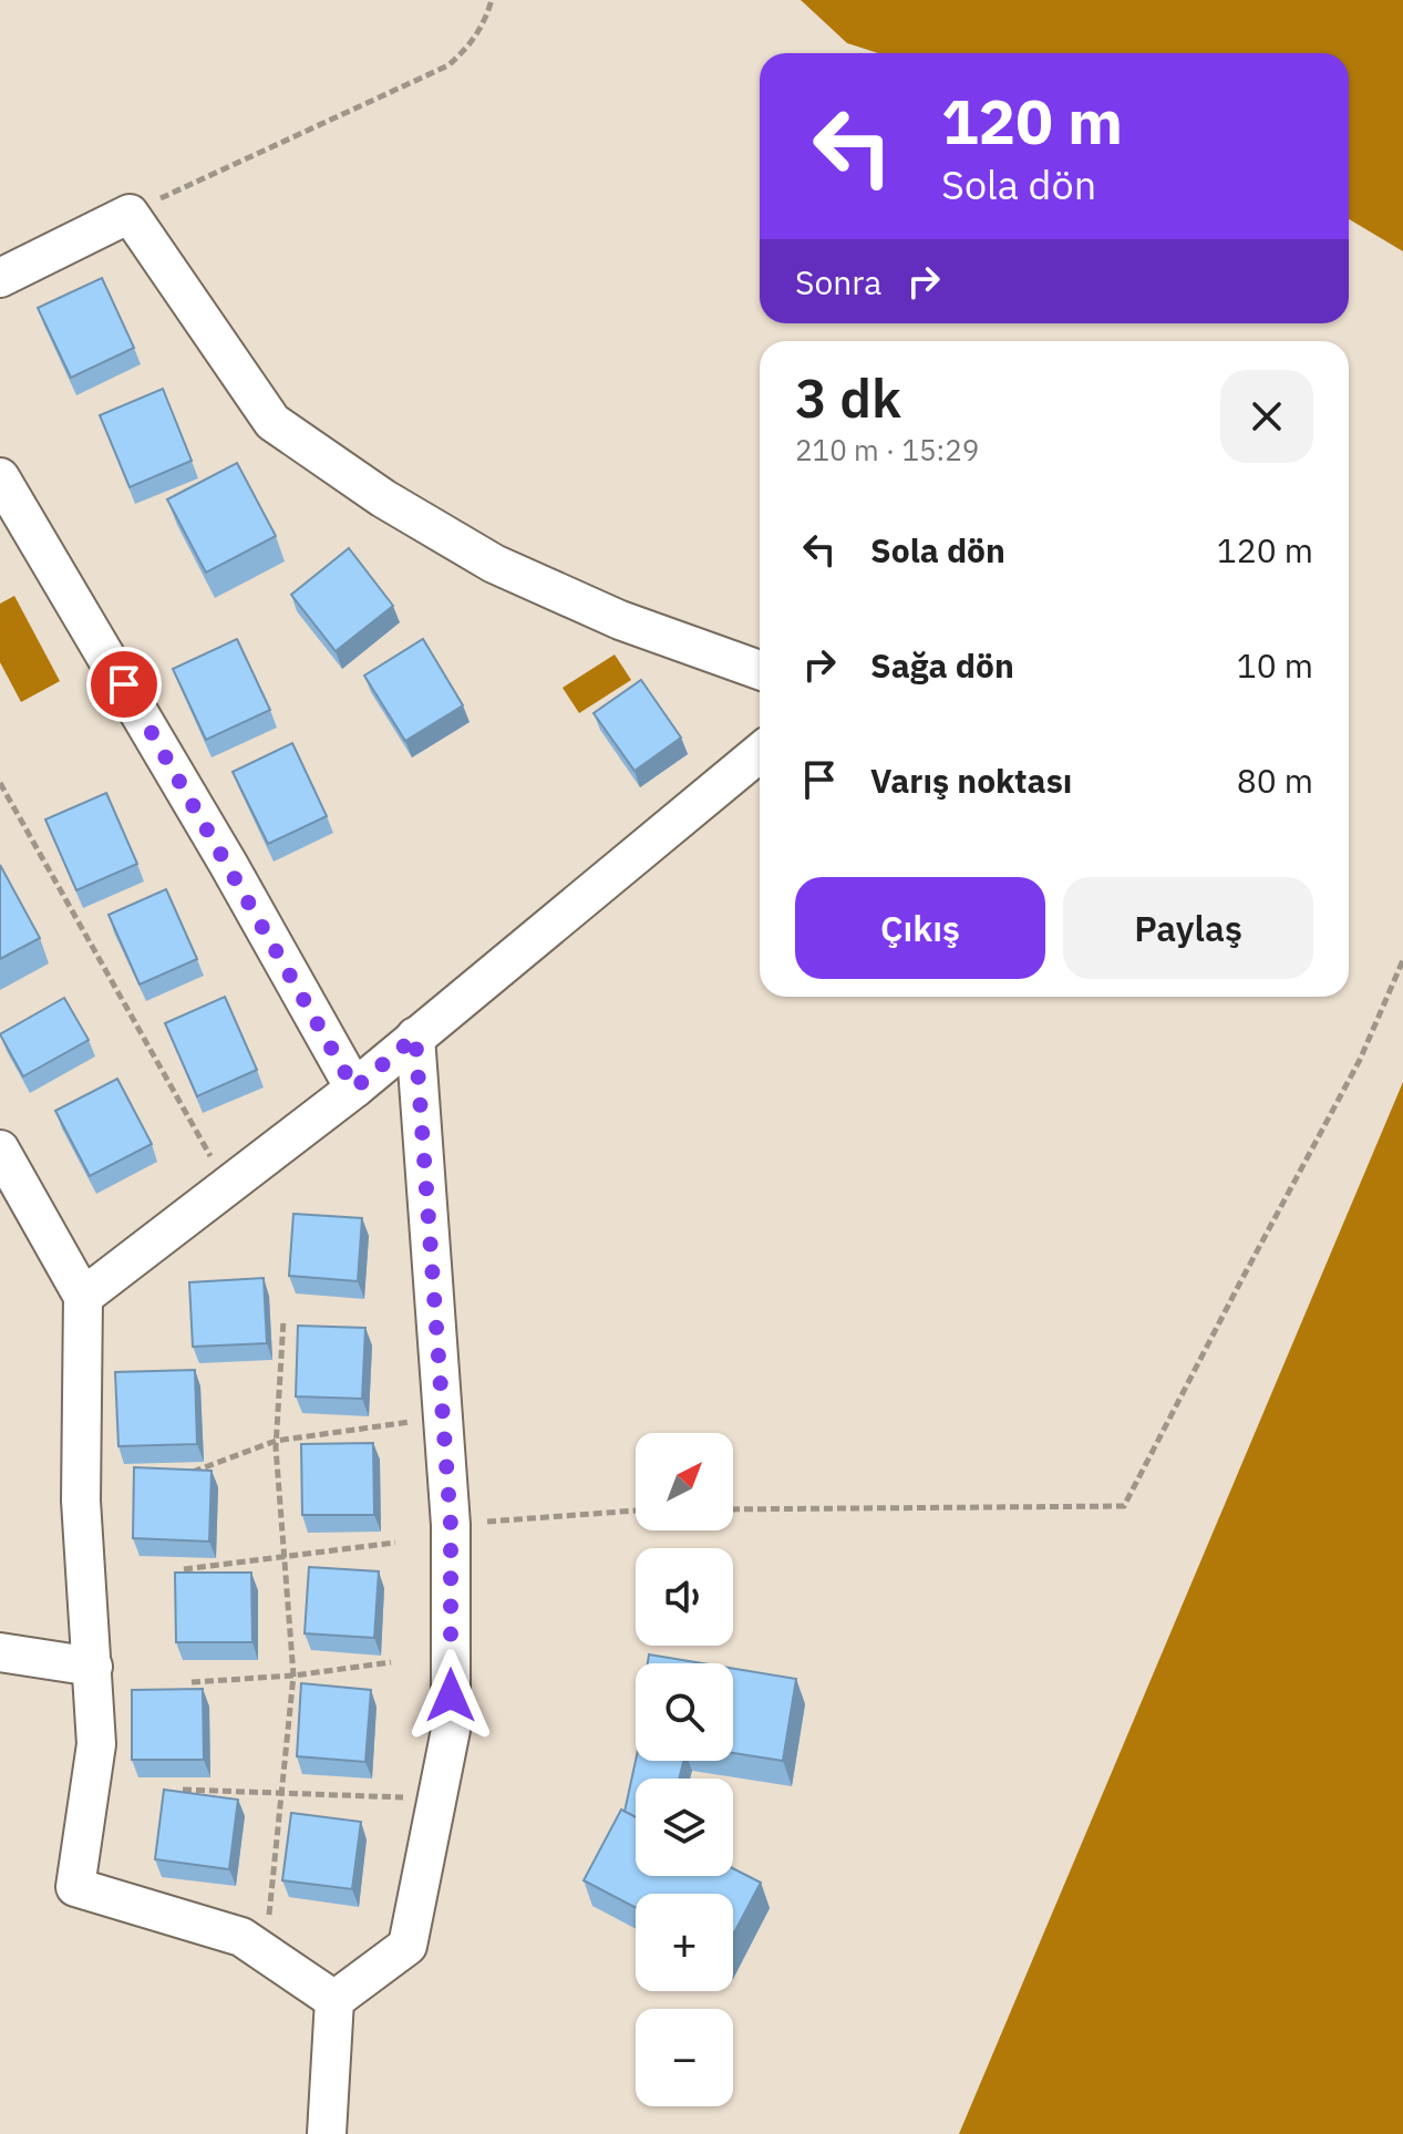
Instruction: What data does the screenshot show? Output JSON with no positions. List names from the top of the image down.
{
  "north": "top right",
  "page": {
    "turn": ["120 m", "Sola dön"],
    "then": "Sonra",
    "heading": ["3 dk", "210 m · 15:29"],
    "list": [
      {
        "name": "Sola dön",
        "value": "120 m"
      },
      {
        "name": "Sağa dön",
        "value": "10 m"
      },
      {
        "name": "Varış noktası",
        "value": "80 m"
      }
    ],
    "buttons": ["Çıkış", "Paylaş"],
    "map_buttons": ["+", "−"]
  }
}
